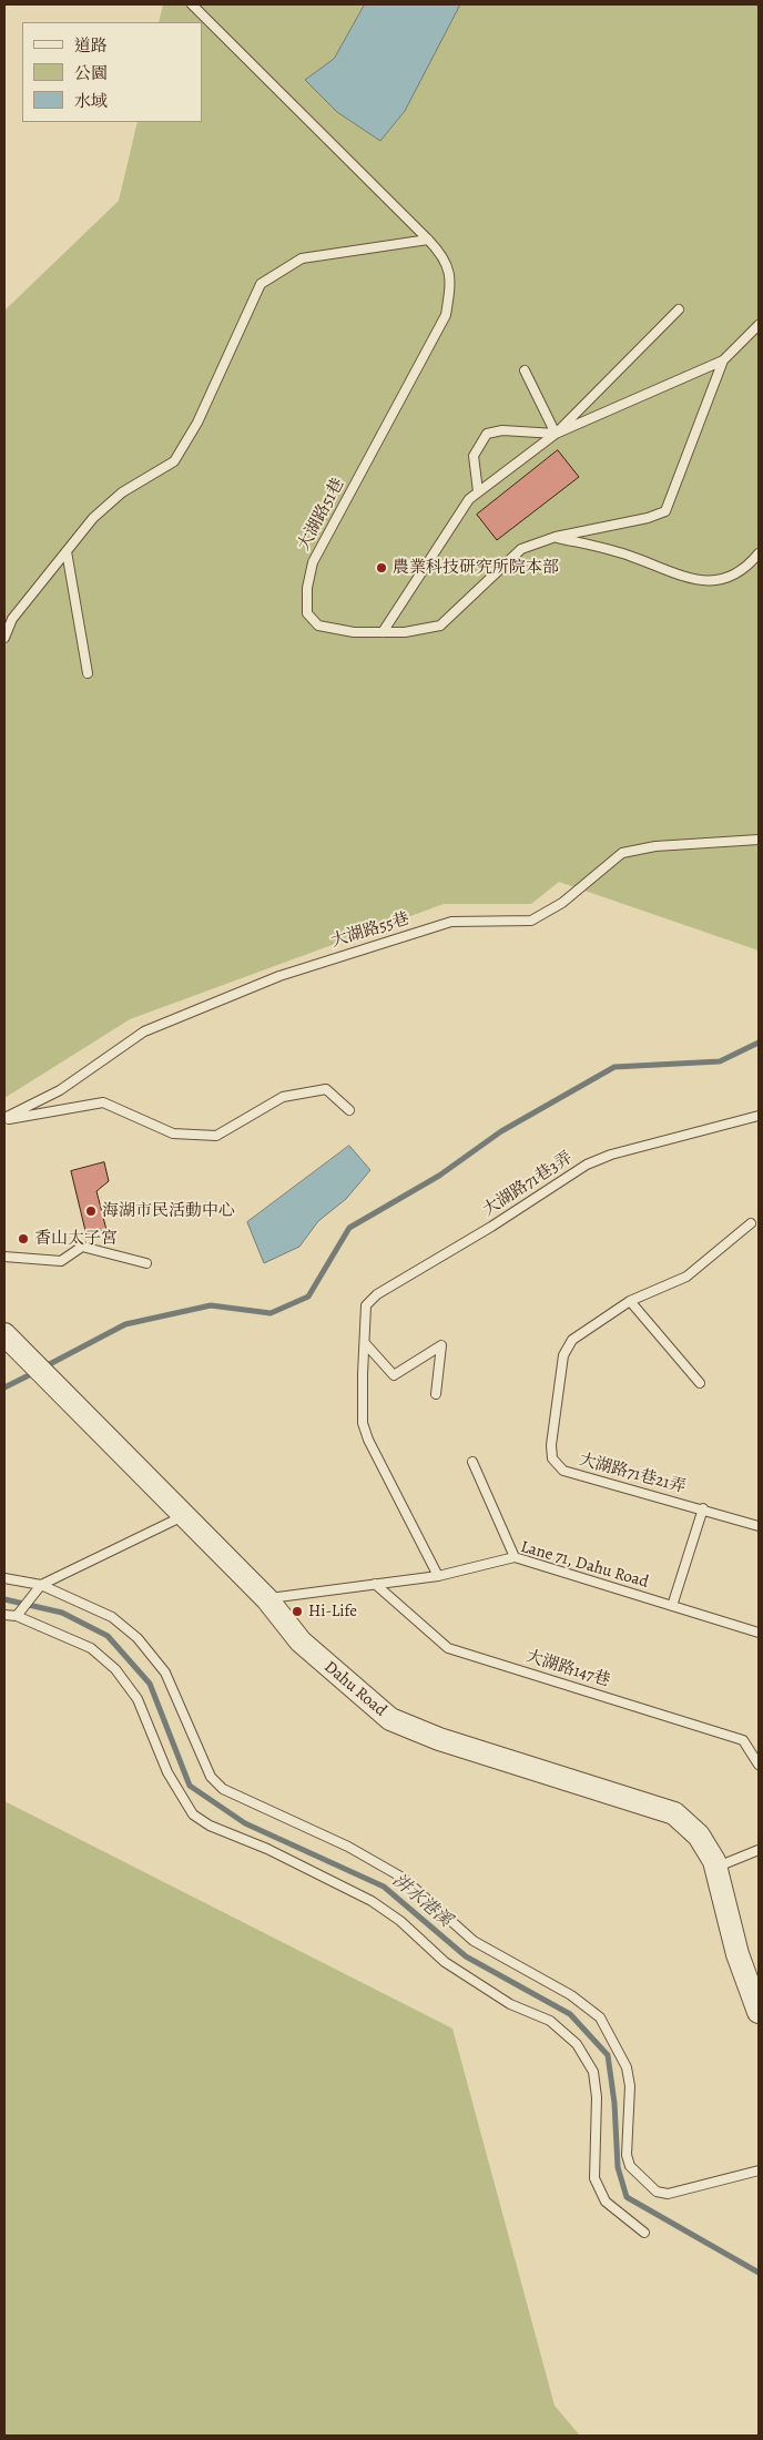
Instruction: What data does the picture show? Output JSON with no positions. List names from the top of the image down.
{
  "streets": {
    "street": ["Dahu Road"],
    "lane": [
      "大湖路51巷",
      "大湖路55巷",
      "大湖路71巷3弄",
      "大湖路71巷21弄",
      "Lane 71, Dahu Road",
      "大湖路147巷"
    ]
  },
  "crossings": [
    ["大湖路71巷3弄", "Lane 71, Dahu Road"],
    ["大湖路71巷21弄", "Lane 71, Dahu Road"],
    ["Lane 71, Dahu Road", "大湖路147巷"],
    ["Lane 71, Dahu Road", "Dahu Road"]
  ],
  "water": ["汫水港溪"],
  "places": [
    "農業科技研究所院本部",
    "海湖市民活動中心",
    "香山太子宮",
    "Hi-Life"
  ],
  "legend": ["道路", "公園", "水域"]
}
